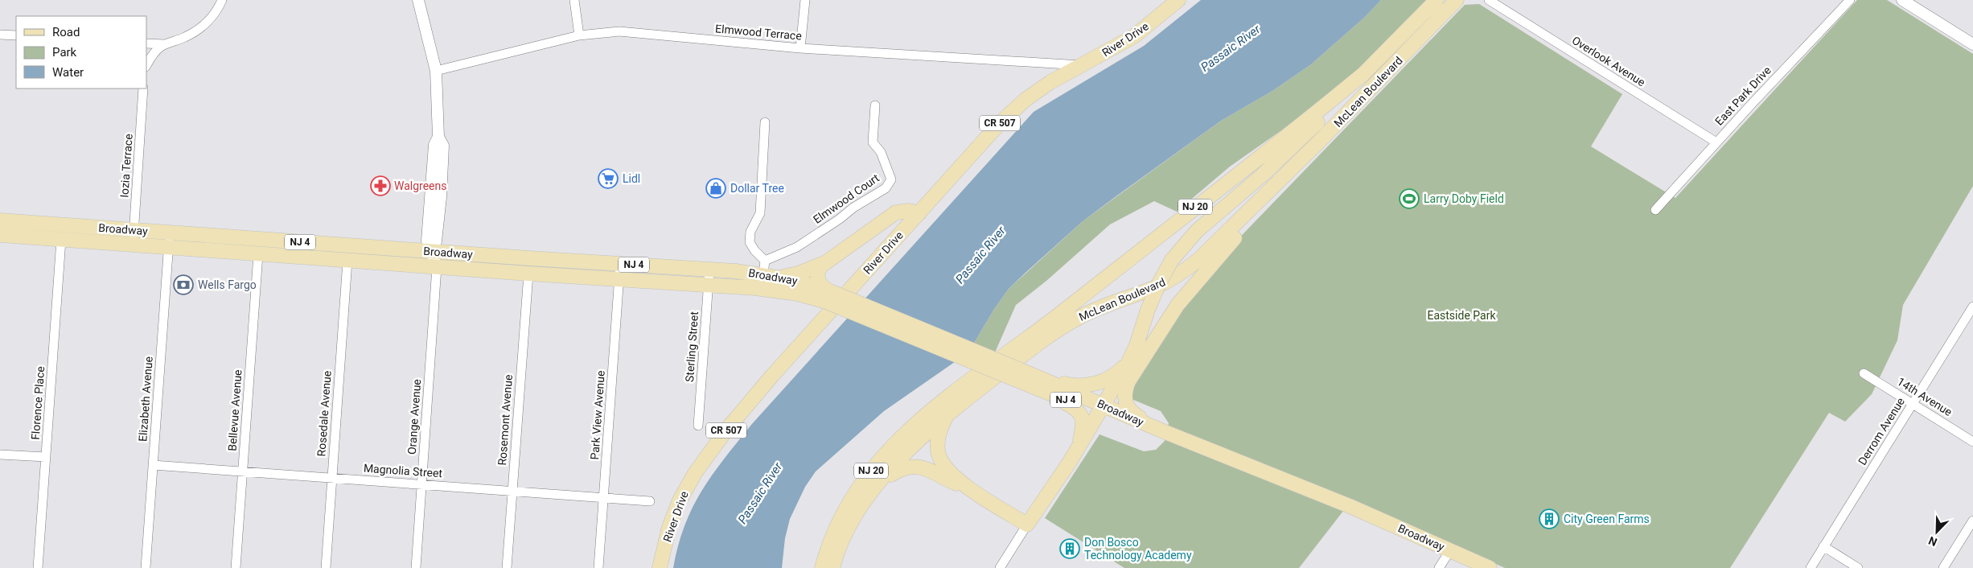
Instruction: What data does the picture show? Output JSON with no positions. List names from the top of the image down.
{
  "streets": {
    "main road": [
      "River Drive",
      "McLean Boulevard",
      "CR 507",
      "NJ 20",
      "Broadway",
      "NJ 4"
    ],
    "street": [
      "Elmwood Terrace",
      "Overlook Avenue",
      "East Park Drive",
      "Iozia Terrace",
      "Elmwood Court",
      "Sterling Street",
      "14th Avenue",
      "Elizabeth Avenue",
      "Florence Place",
      "Bellevue Avenue",
      "Rosedale Avenue",
      "Park View Avenue",
      "Orange Avenue",
      "Rosemont Avenue",
      "Derrom Avenue",
      "Magnolia Street"
    ]
  },
  "crossings": [
    ["Elmwood Terrace", "River Drive"],
    ["Overlook Avenue", "East Park Drive"],
    ["Iozia Terrace", "Broadway"],
    ["Elmwood Court", "Broadway"],
    ["Broadway", "Sterling Street"],
    ["Broadway", "Elizabeth Avenue"],
    ["Broadway", "Florence Place"],
    ["Broadway", "Bellevue Avenue"],
    ["Broadway", "Rosedale Avenue"],
    ["Broadway", "Park View Avenue"],
    ["Broadway", "Orange Avenue"],
    ["Broadway", "Rosemont Avenue"],
    ["14th Avenue", "Derrom Avenue"],
    ["Elizabeth Avenue", "Magnolia Street"],
    ["Bellevue Avenue", "Magnolia Street"],
    ["Rosedale Avenue", "Magnolia Street"],
    ["Park View Avenue", "Magnolia Street"],
    ["Orange Avenue", "Magnolia Street"],
    ["Rosemont Avenue", "Magnolia Street"]
  ],
  "water": ["Passaic River"],
  "parks": ["Eastside Park"],
  "places": {
    "supermarket": ["Lidl"],
    "pharmacy": ["Walgreens"],
    "shop": ["Dollar Tree"],
    "sports": ["Larry Doby Field"],
    "bank": ["Wells Fargo"],
    "building": ["City Green Farms", "Don Bosco Technology Academy"]
  },
  "legend": ["Road", "Park", "Water"],
  "north": "bottom left"
}
